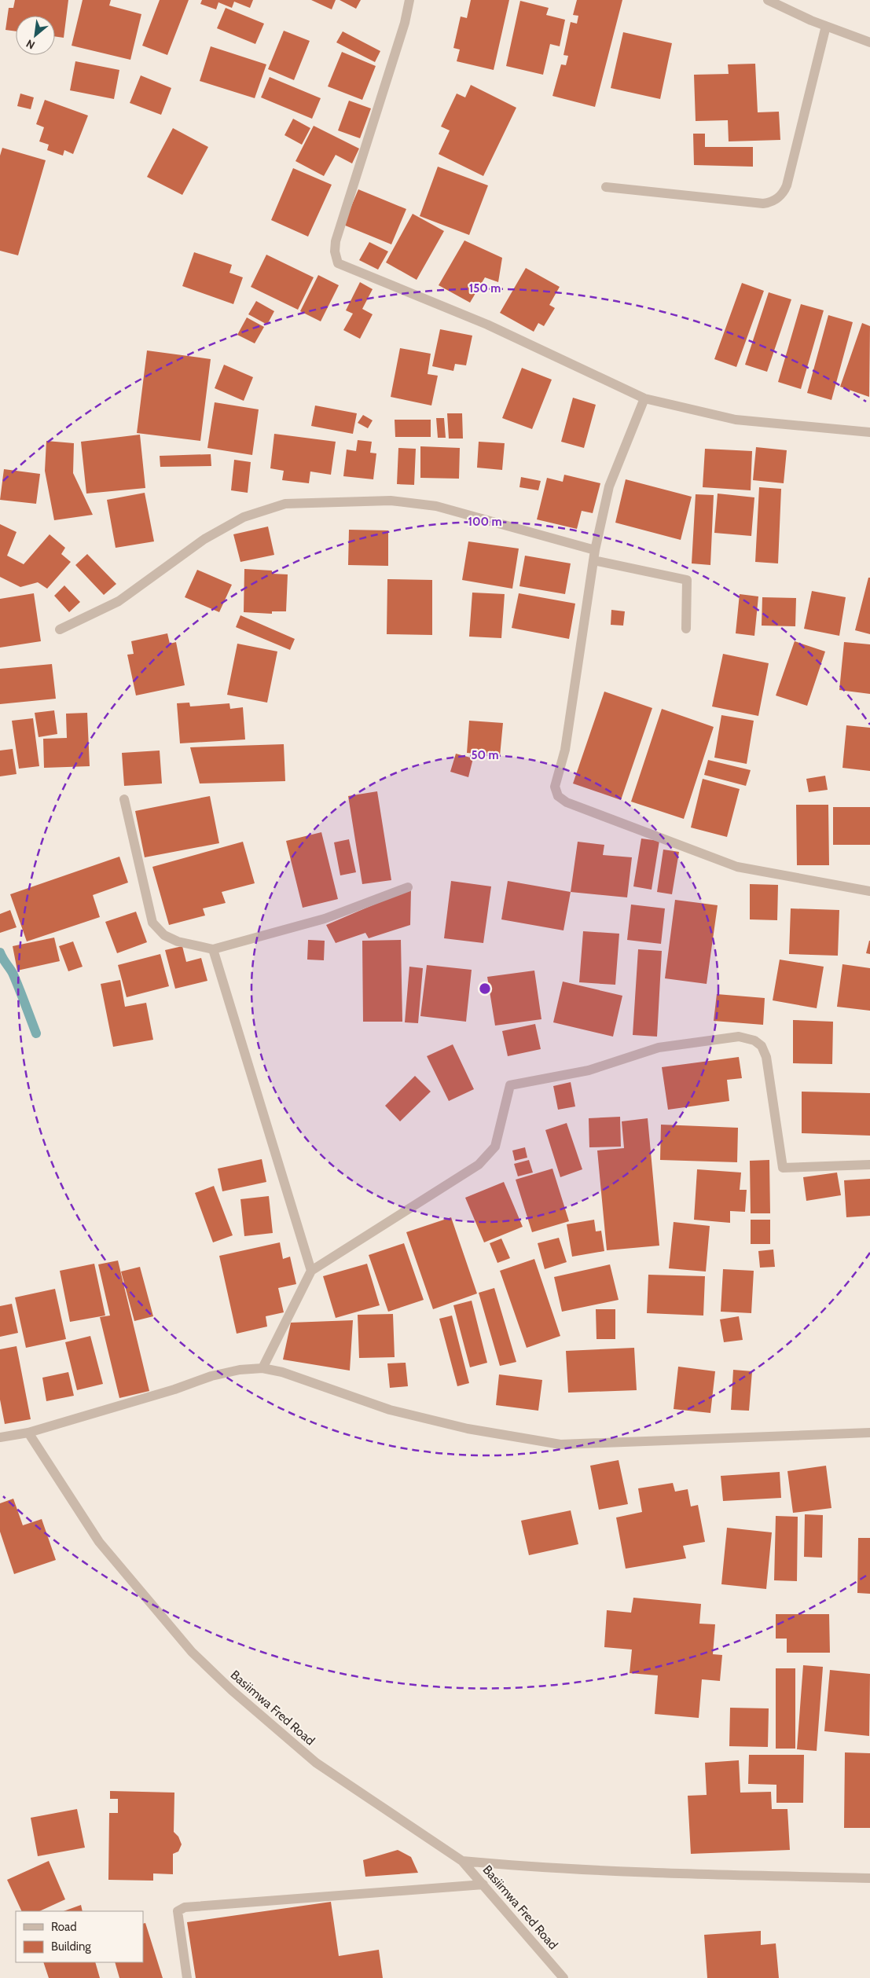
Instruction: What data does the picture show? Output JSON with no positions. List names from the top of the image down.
{
  "streets": {
    "street": ["Basiimwa Fred Road"]
  },
  "legend": ["Road", "Building"],
  "north": "bottom left",
  "rings": ["150 m", "100 m", "50 m"]
}
